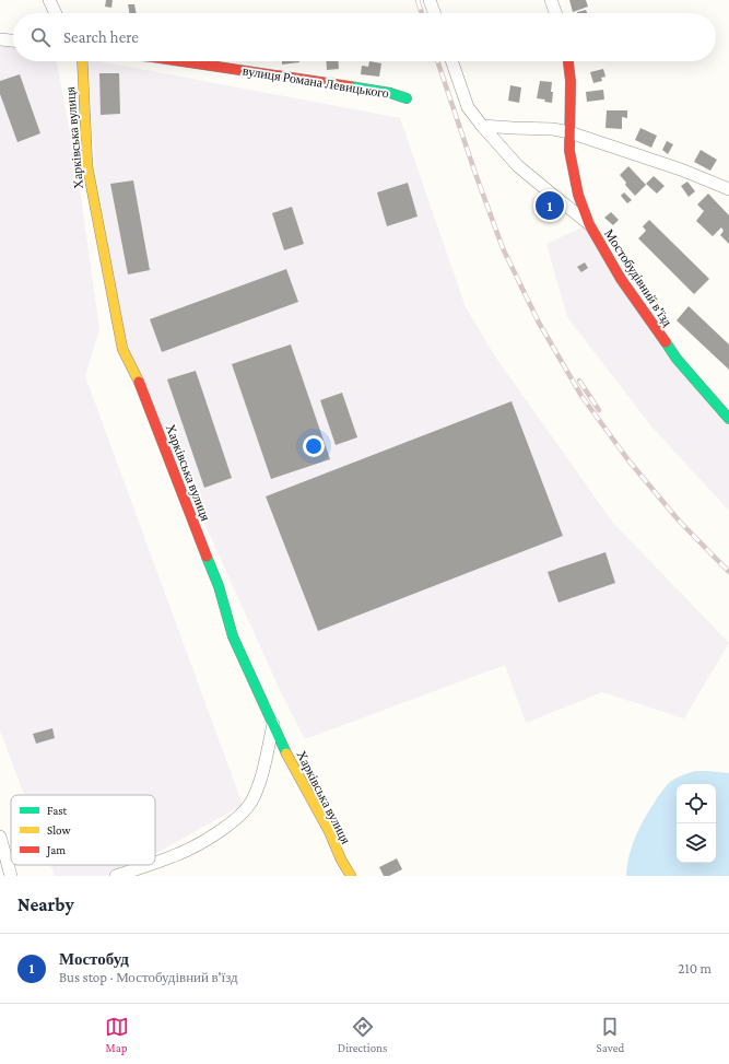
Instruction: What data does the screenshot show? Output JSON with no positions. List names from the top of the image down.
{
  "streets": {
    "street": ["вулиця Романа Левицького", "Харківська вулиця", "Мостобудівний в'їзд"]
  },
  "legend": ["Fast", "Slow", "Jam"],
  "page": {
    "search": "Search here",
    "pins": "1",
    "heading": "Nearby",
    "list": [
      {
        "mark": "1",
        "name": "Мостобуд",
        "note": "Bus stop · Мостобудівний в'їзд",
        "value": "210 m"
      }
    ],
    "nav": ["Map", "Directions", "Saved"]
  }
}
